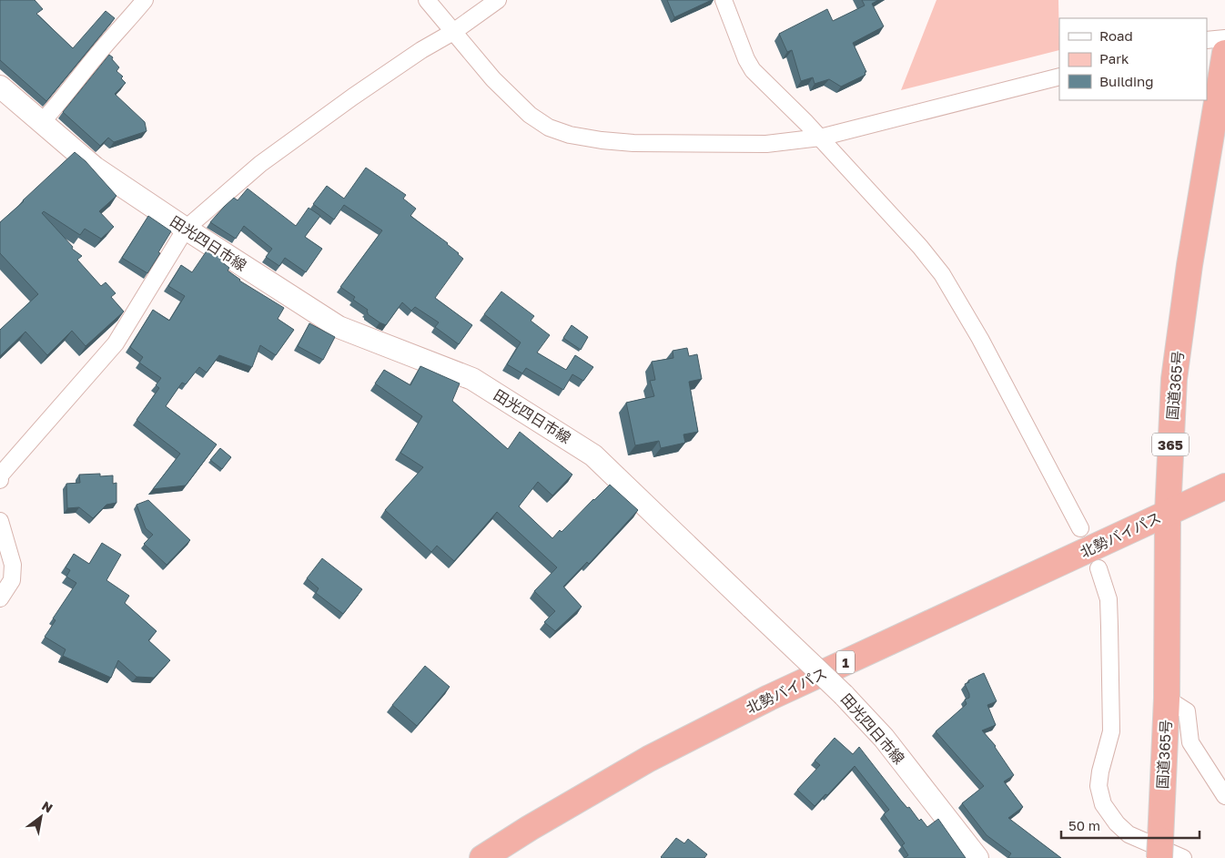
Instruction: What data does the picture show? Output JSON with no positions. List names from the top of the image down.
{
  "streets": {
    "highway": [
      "国道365号",
      "365",
      "北勢バイパス",
      "1"
    ],
    "main road": ["田光四日市線"]
  },
  "crossings": [
    ["国道365号", "北勢バイパス"]
  ],
  "legend": ["Road", "Park", "Building"],
  "scale_bar": "50 m",
  "north": "top right"
}
